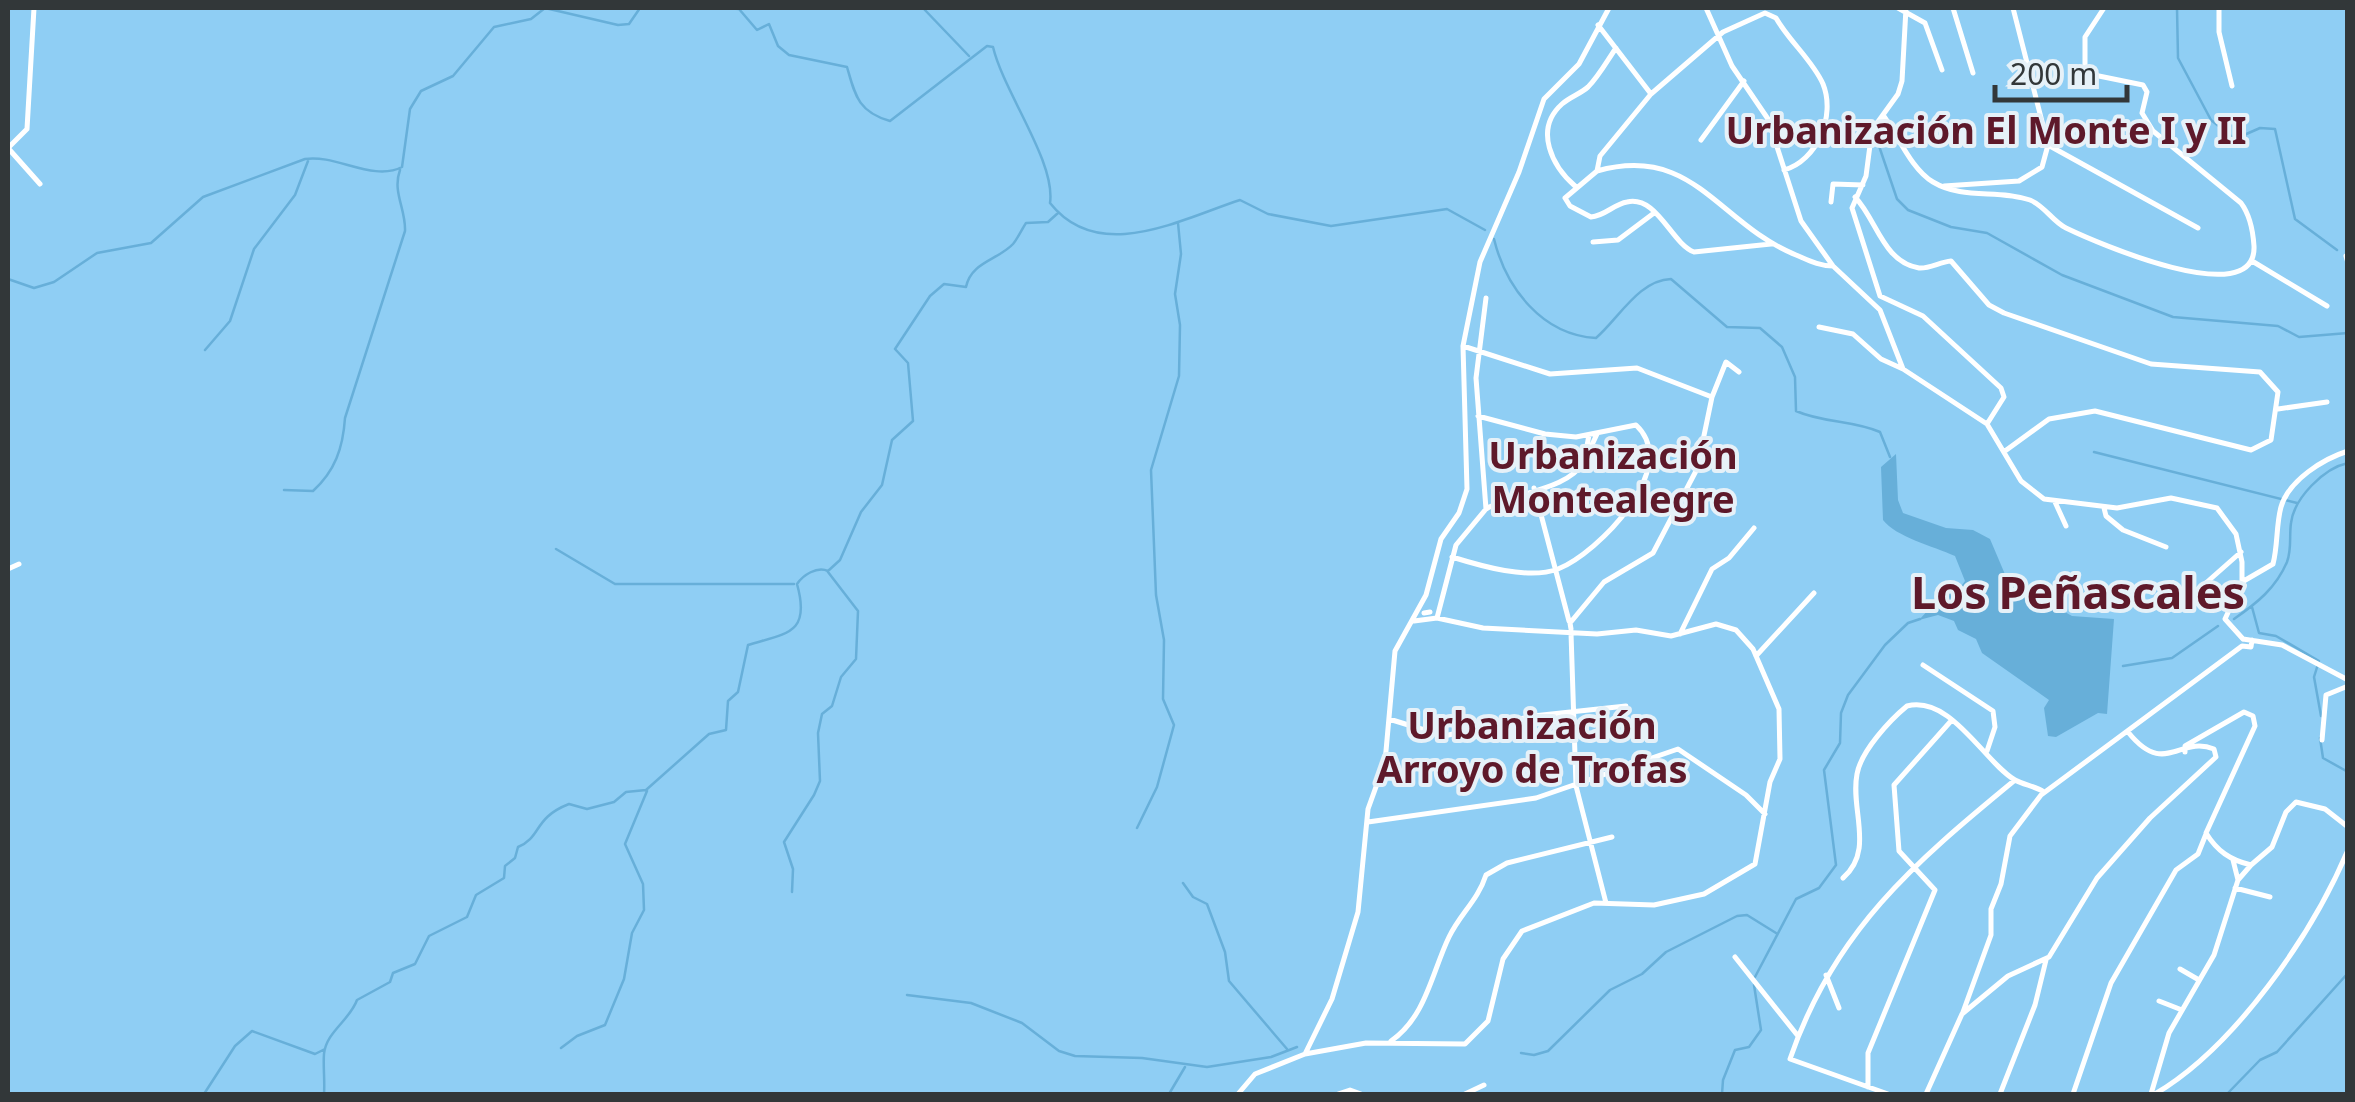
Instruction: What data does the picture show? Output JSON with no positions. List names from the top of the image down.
{
  "districts": [
    "Urbanización El Monte I y II",
    "Urbanización Montealegre",
    "Los Peñascales",
    "Urbanización Arroyo de Trofas"
  ],
  "scale_bar": "200 m"
}
